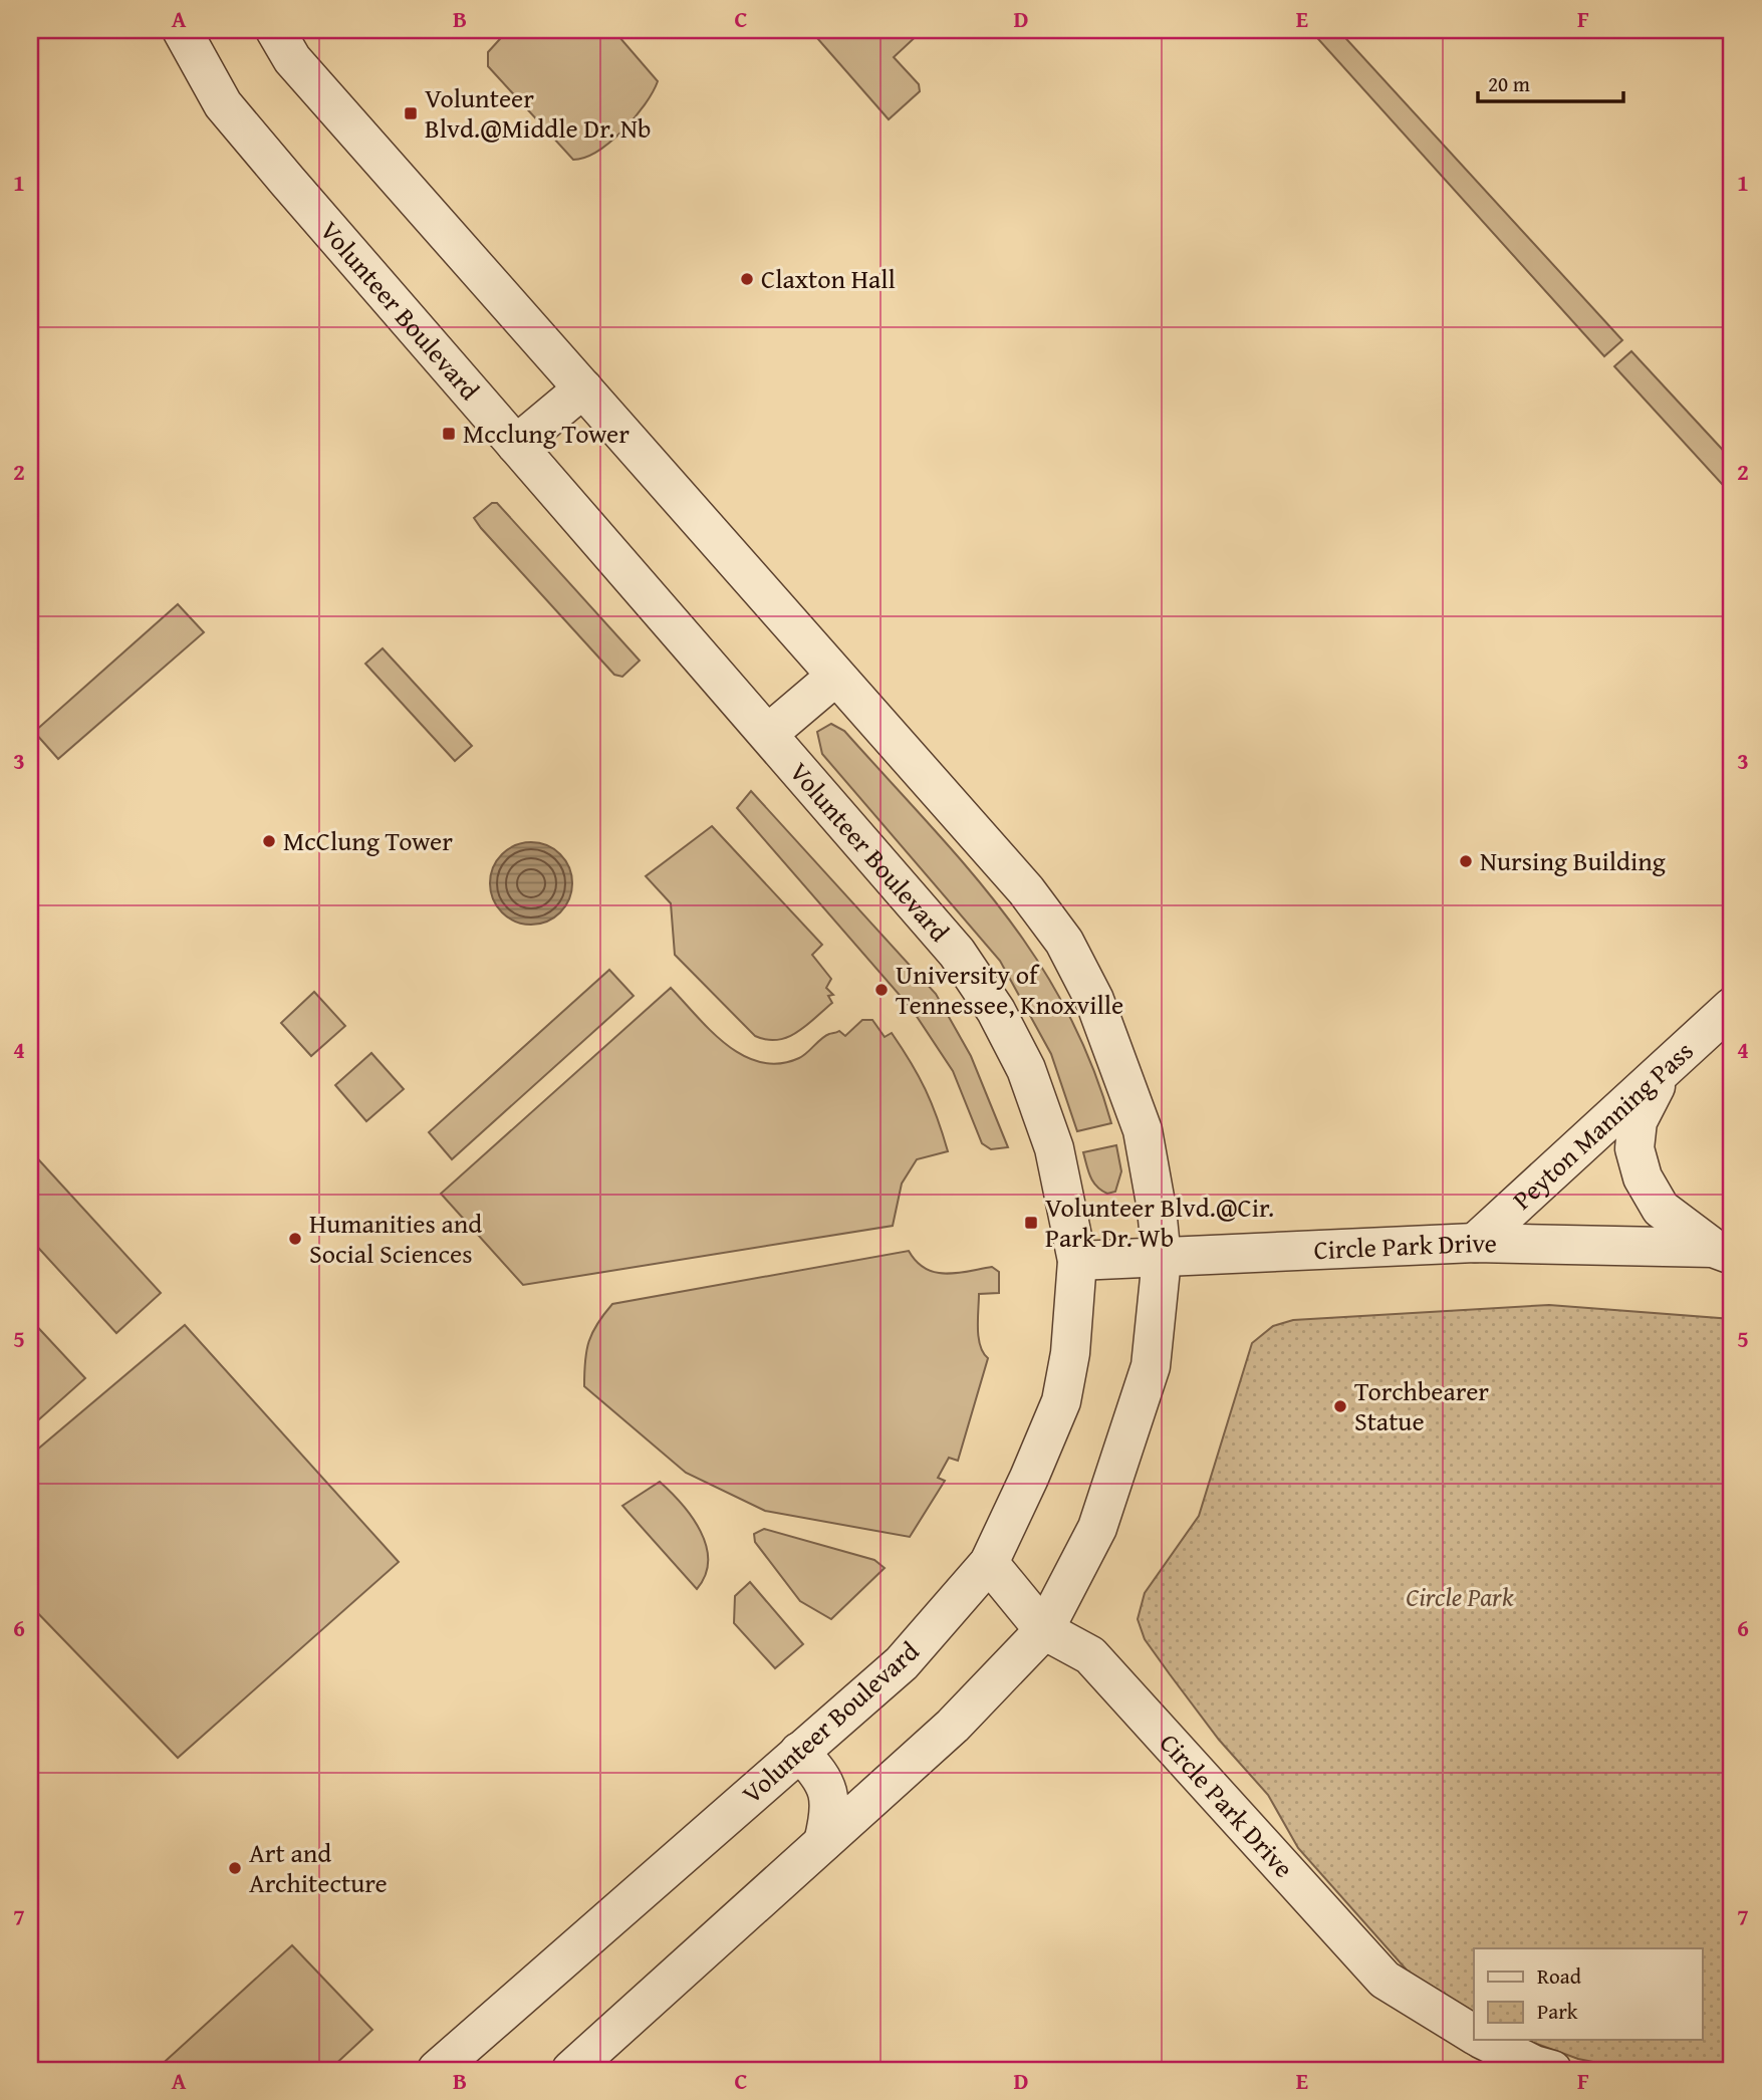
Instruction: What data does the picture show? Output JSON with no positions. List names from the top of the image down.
{
  "streets": {
    "street": ["Volunteer Boulevard", "Peyton Manning Pass", "Circle Park Drive"]
  },
  "crossings": [
    ["Volunteer Boulevard", "Circle Park Drive"],
    ["Peyton Manning Pass", "Circle Park Drive"]
  ],
  "parks": ["Circle Park"],
  "places": {
    "transit": ["Volunteer Blvd.@Middle Dr. Nb", "Mcclung Tower", "Volunteer Blvd.@Cir. Park Dr. Wb"],
    "other": [
      "Claxton Hall",
      "McClung Tower",
      "Nursing Building",
      "University of Tennessee, Knoxville",
      "Humanities and Social Sciences",
      "Torchbearer Statue",
      "Art and Architecture"
    ]
  },
  "legend": ["Road", "Park"],
  "scale_bar": "20 m",
  "grid": {
    "columns": [
      "A",
      "B",
      "C",
      "D",
      "E",
      "F"
    ],
    "rows": [
      "1",
      "2",
      "3",
      "4",
      "5",
      "6",
      "7"
    ]
  }
}
